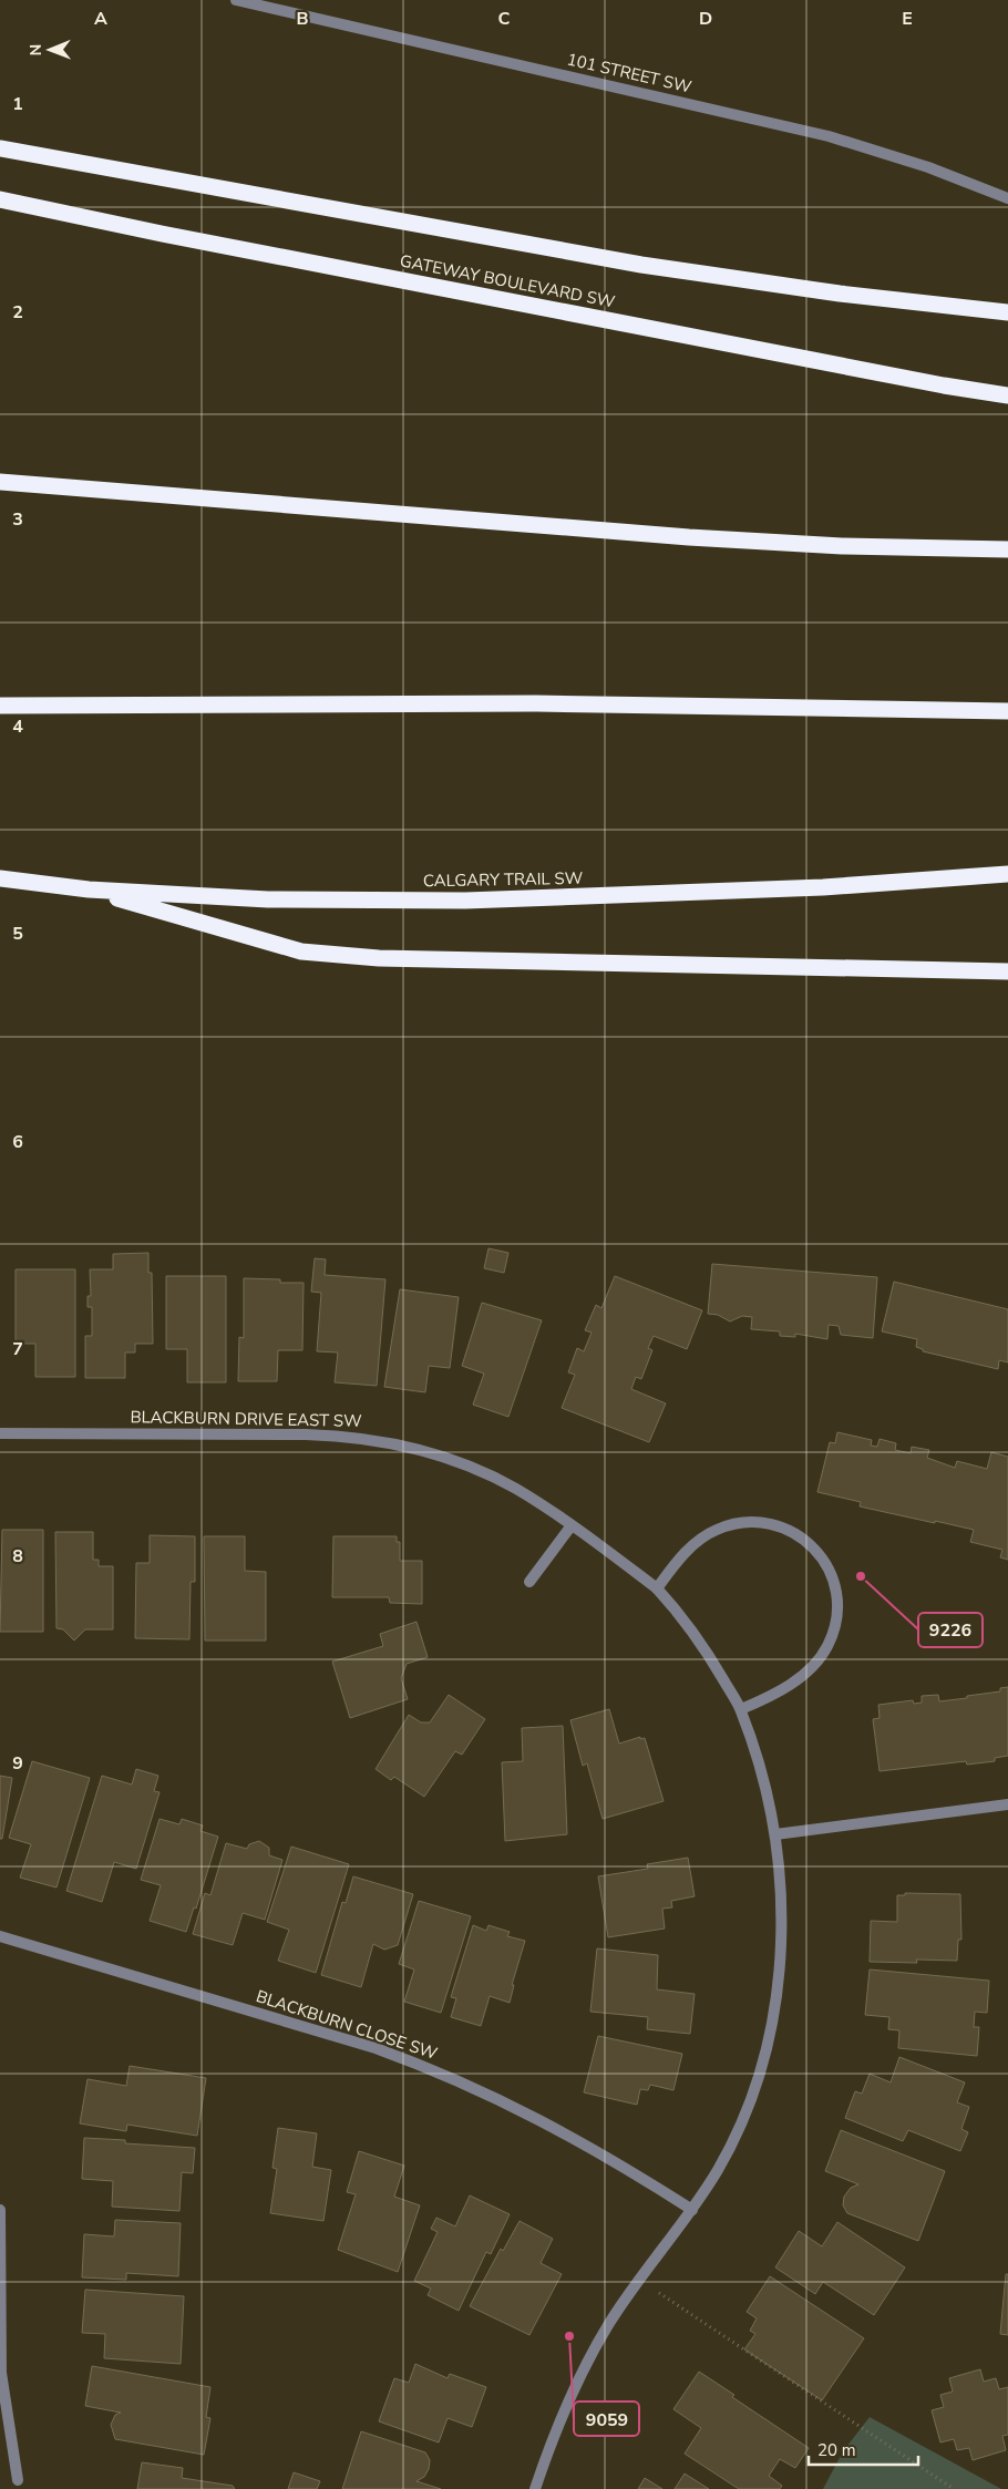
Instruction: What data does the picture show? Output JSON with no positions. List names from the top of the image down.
{
  "streets": {
    "highway": ["GATEWAY BOULEVARD SW", "CALGARY TRAIL SW"],
    "street": ["101 STREET SW", "BLACKBURN DRIVE EAST SW", "BLACKBURN CLOSE SW"]
  },
  "crossings": [
    ["BLACKBURN DRIVE EAST SW", "BLACKBURN CLOSE SW"]
  ],
  "places": ["9226", "9059"],
  "scale_bar": "20 m",
  "north": "left",
  "grid": {
    "columns": [
      "A",
      "B",
      "C",
      "D",
      "E"
    ],
    "rows": [
      "1",
      "2",
      "3",
      "4",
      "5",
      "6",
      "7",
      "8",
      "9"
    ]
  }
}
